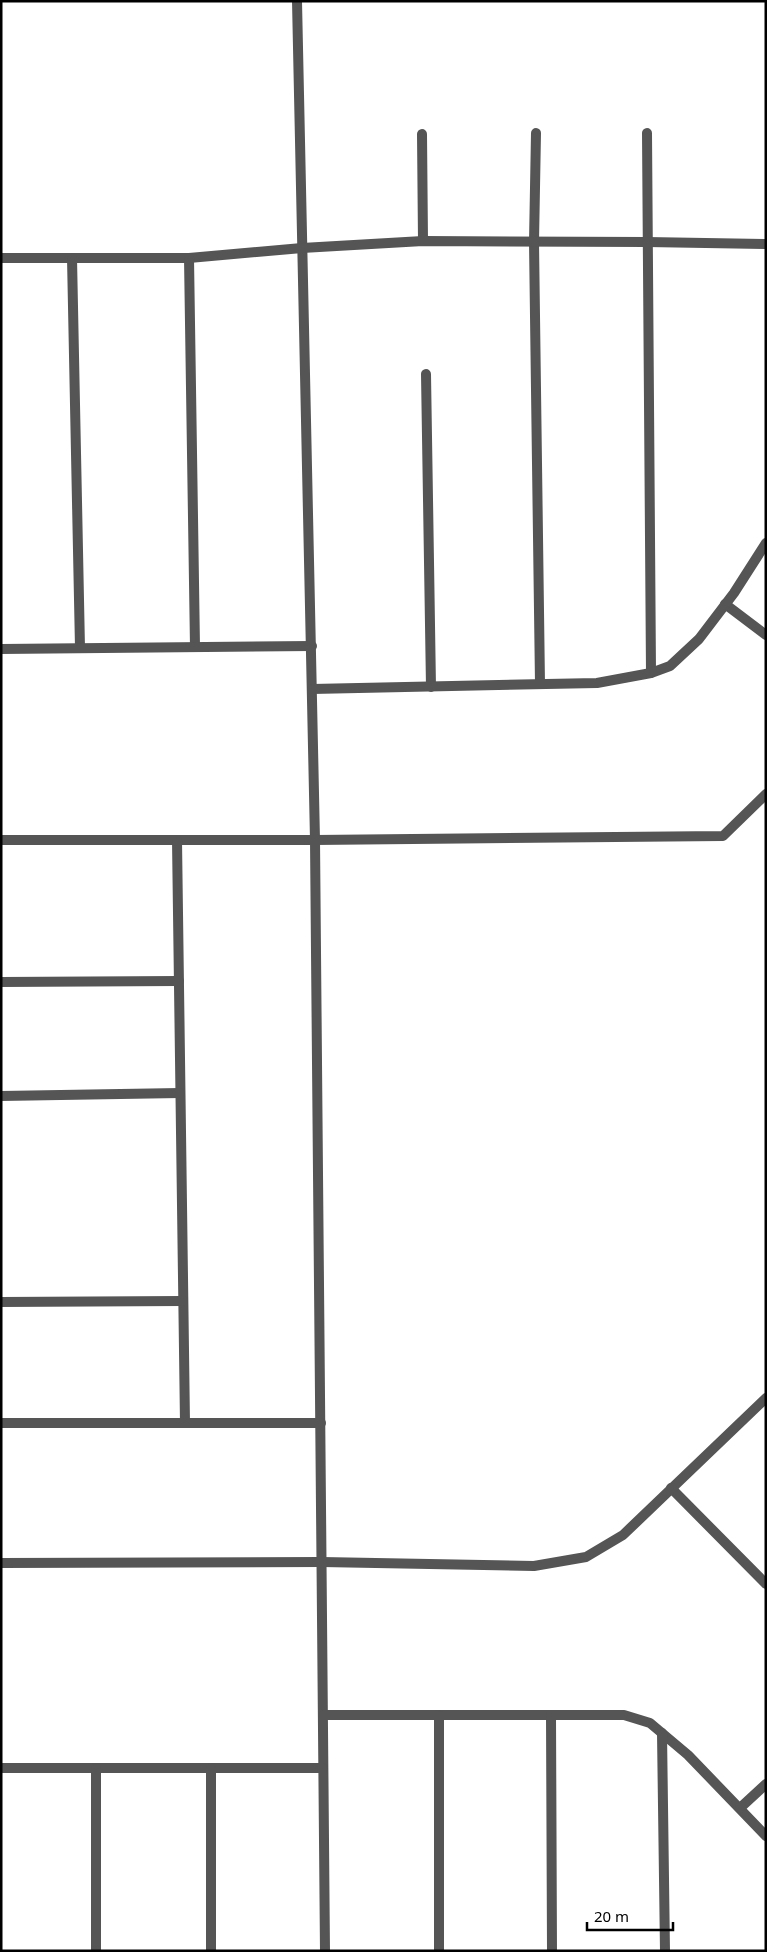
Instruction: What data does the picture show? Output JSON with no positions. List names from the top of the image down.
{
  "scale_bar": "20 m"
}
